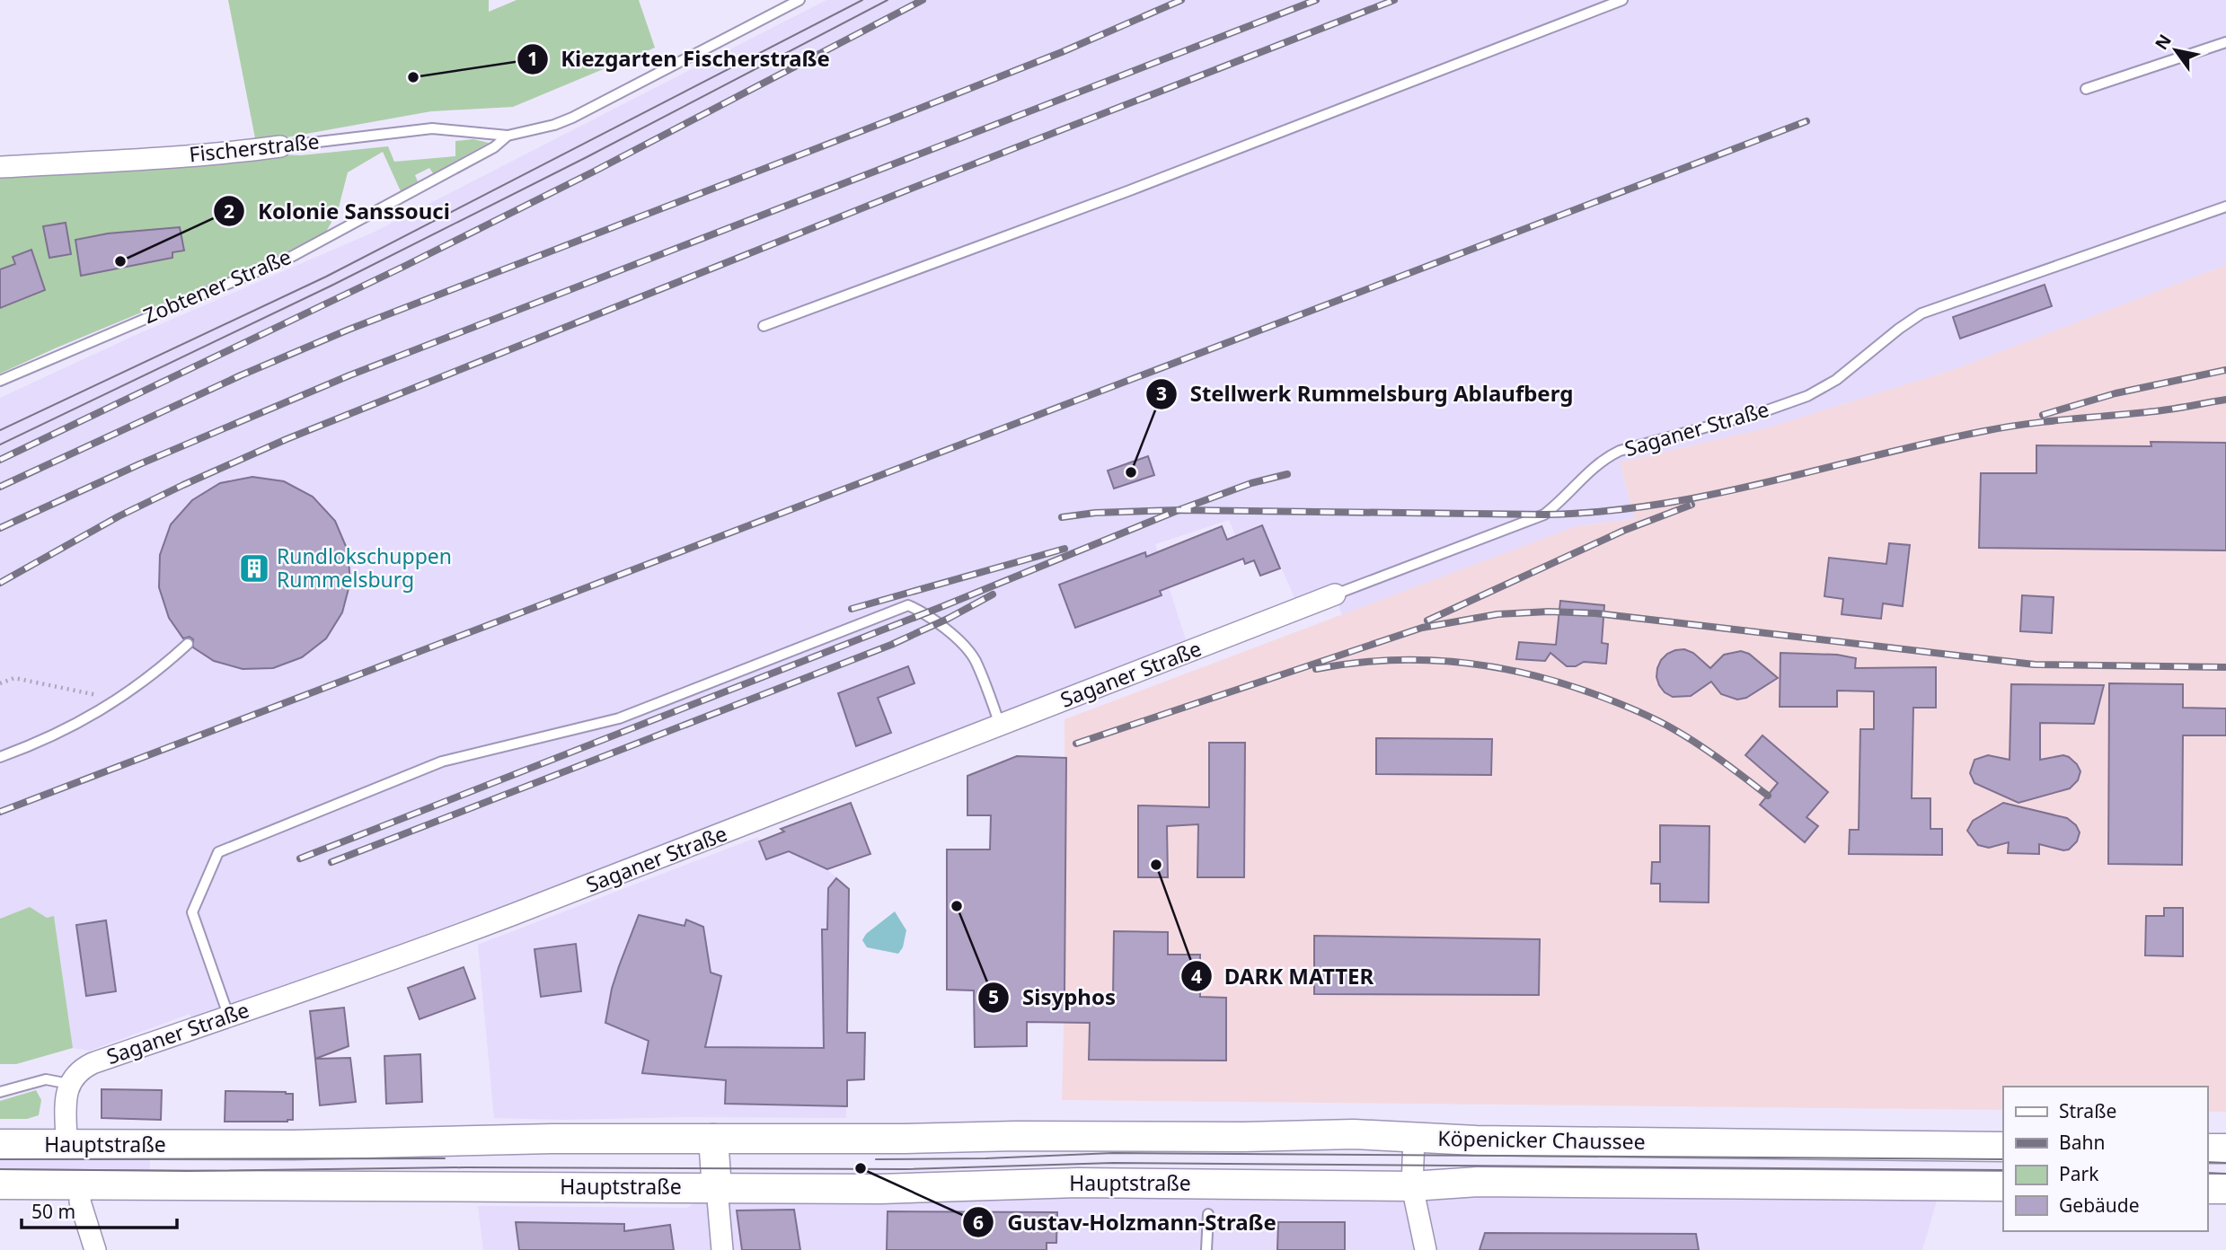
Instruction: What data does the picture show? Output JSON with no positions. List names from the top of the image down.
{
  "streets": {
    "main road": ["Köpenicker Chaussee", "Hauptstraße"],
    "street": ["Fischerstraße", "Saganer Straße"],
    "lane": ["Zobtener Straße"]
  },
  "crossings": [
    ["Fischerstraße", "Zobtener Straße"],
    ["Köpenicker Chaussee", "Hauptstraße"]
  ],
  "places": {
    "other": [
      "Kiezgarten Fischerstraße",
      "Kolonie Sanssouci",
      "Stellwerk Rummelsburg Ablaufberg",
      "DARK MATTER",
      "Sisyphos",
      "Gustav-Holzmann-Straße"
    ],
    "building": ["Rundlokschuppen Rummelsburg"]
  },
  "legend": [
    "Straße",
    "Bahn",
    "Park",
    "Gebäude"
  ],
  "scale_bar": "50 m",
  "north": "top left"
}
